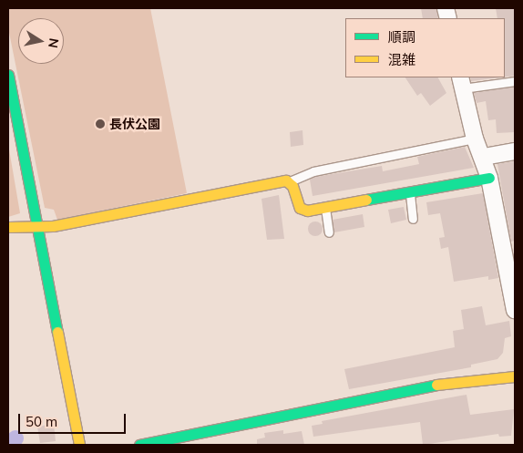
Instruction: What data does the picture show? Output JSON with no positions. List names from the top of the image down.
{
  "places": ["長伏公園"],
  "legend": ["順調", "混雑"],
  "scale_bar": "50 m",
  "north": "right"
}
